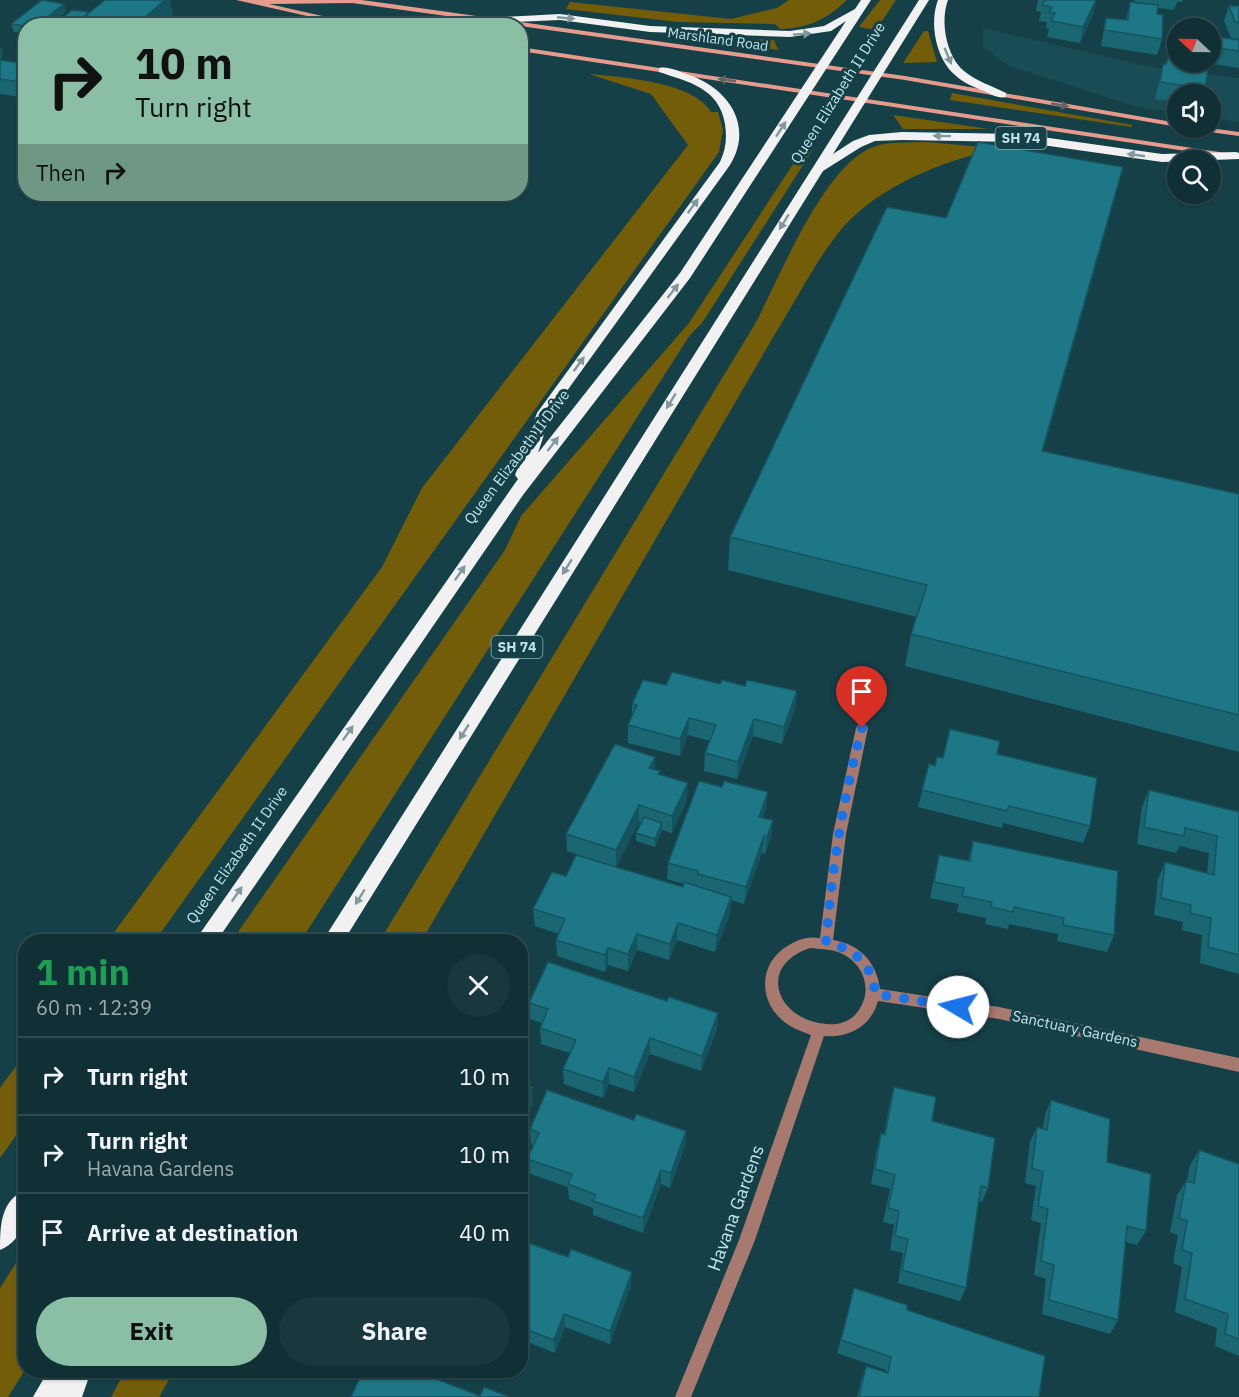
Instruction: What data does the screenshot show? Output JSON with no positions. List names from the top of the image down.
{
  "streets": {
    "highway": ["Queen Elizabeth II Drive", "SH 74"],
    "main road": ["Marshland Road"],
    "street": ["Sanctuary Gardens", "Havana Gardens"]
  },
  "crossings": [
    ["Marshland Road", "Queen Elizabeth II Drive"],
    ["Queen Elizabeth II Drive", "SH 74"],
    ["Sanctuary Gardens", "Havana Gardens"]
  ],
  "north": "left",
  "page": {
    "turn": ["10 m", "Turn right"],
    "then": "Then",
    "heading": ["1 min", "60 m · 12:39"],
    "list": [
      {
        "name": "Turn right",
        "value": "10 m"
      },
      {
        "name": "Turn right",
        "note": "Havana Gardens",
        "value": "10 m"
      },
      {
        "name": "Arrive at destination",
        "value": "40 m"
      }
    ],
    "buttons": ["Exit", "Share"]
  }
}
